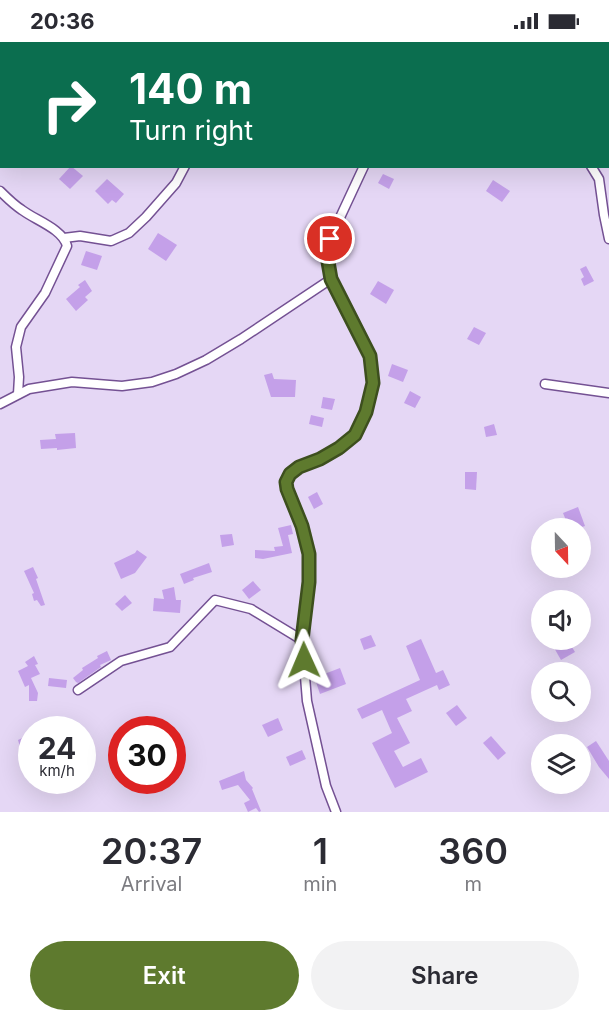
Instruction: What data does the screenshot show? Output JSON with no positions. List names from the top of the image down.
{
  "north": "bottom",
  "page": {
    "status": "20:36",
    "turn": ["140 m", "Turn right"],
    "speed": "24 km/h",
    "limit": "30",
    "eta": [
      "20:37",
      "Arrival",
      "1",
      "min",
      "360",
      "m"
    ],
    "buttons": ["Exit", "Share"]
  }
}
